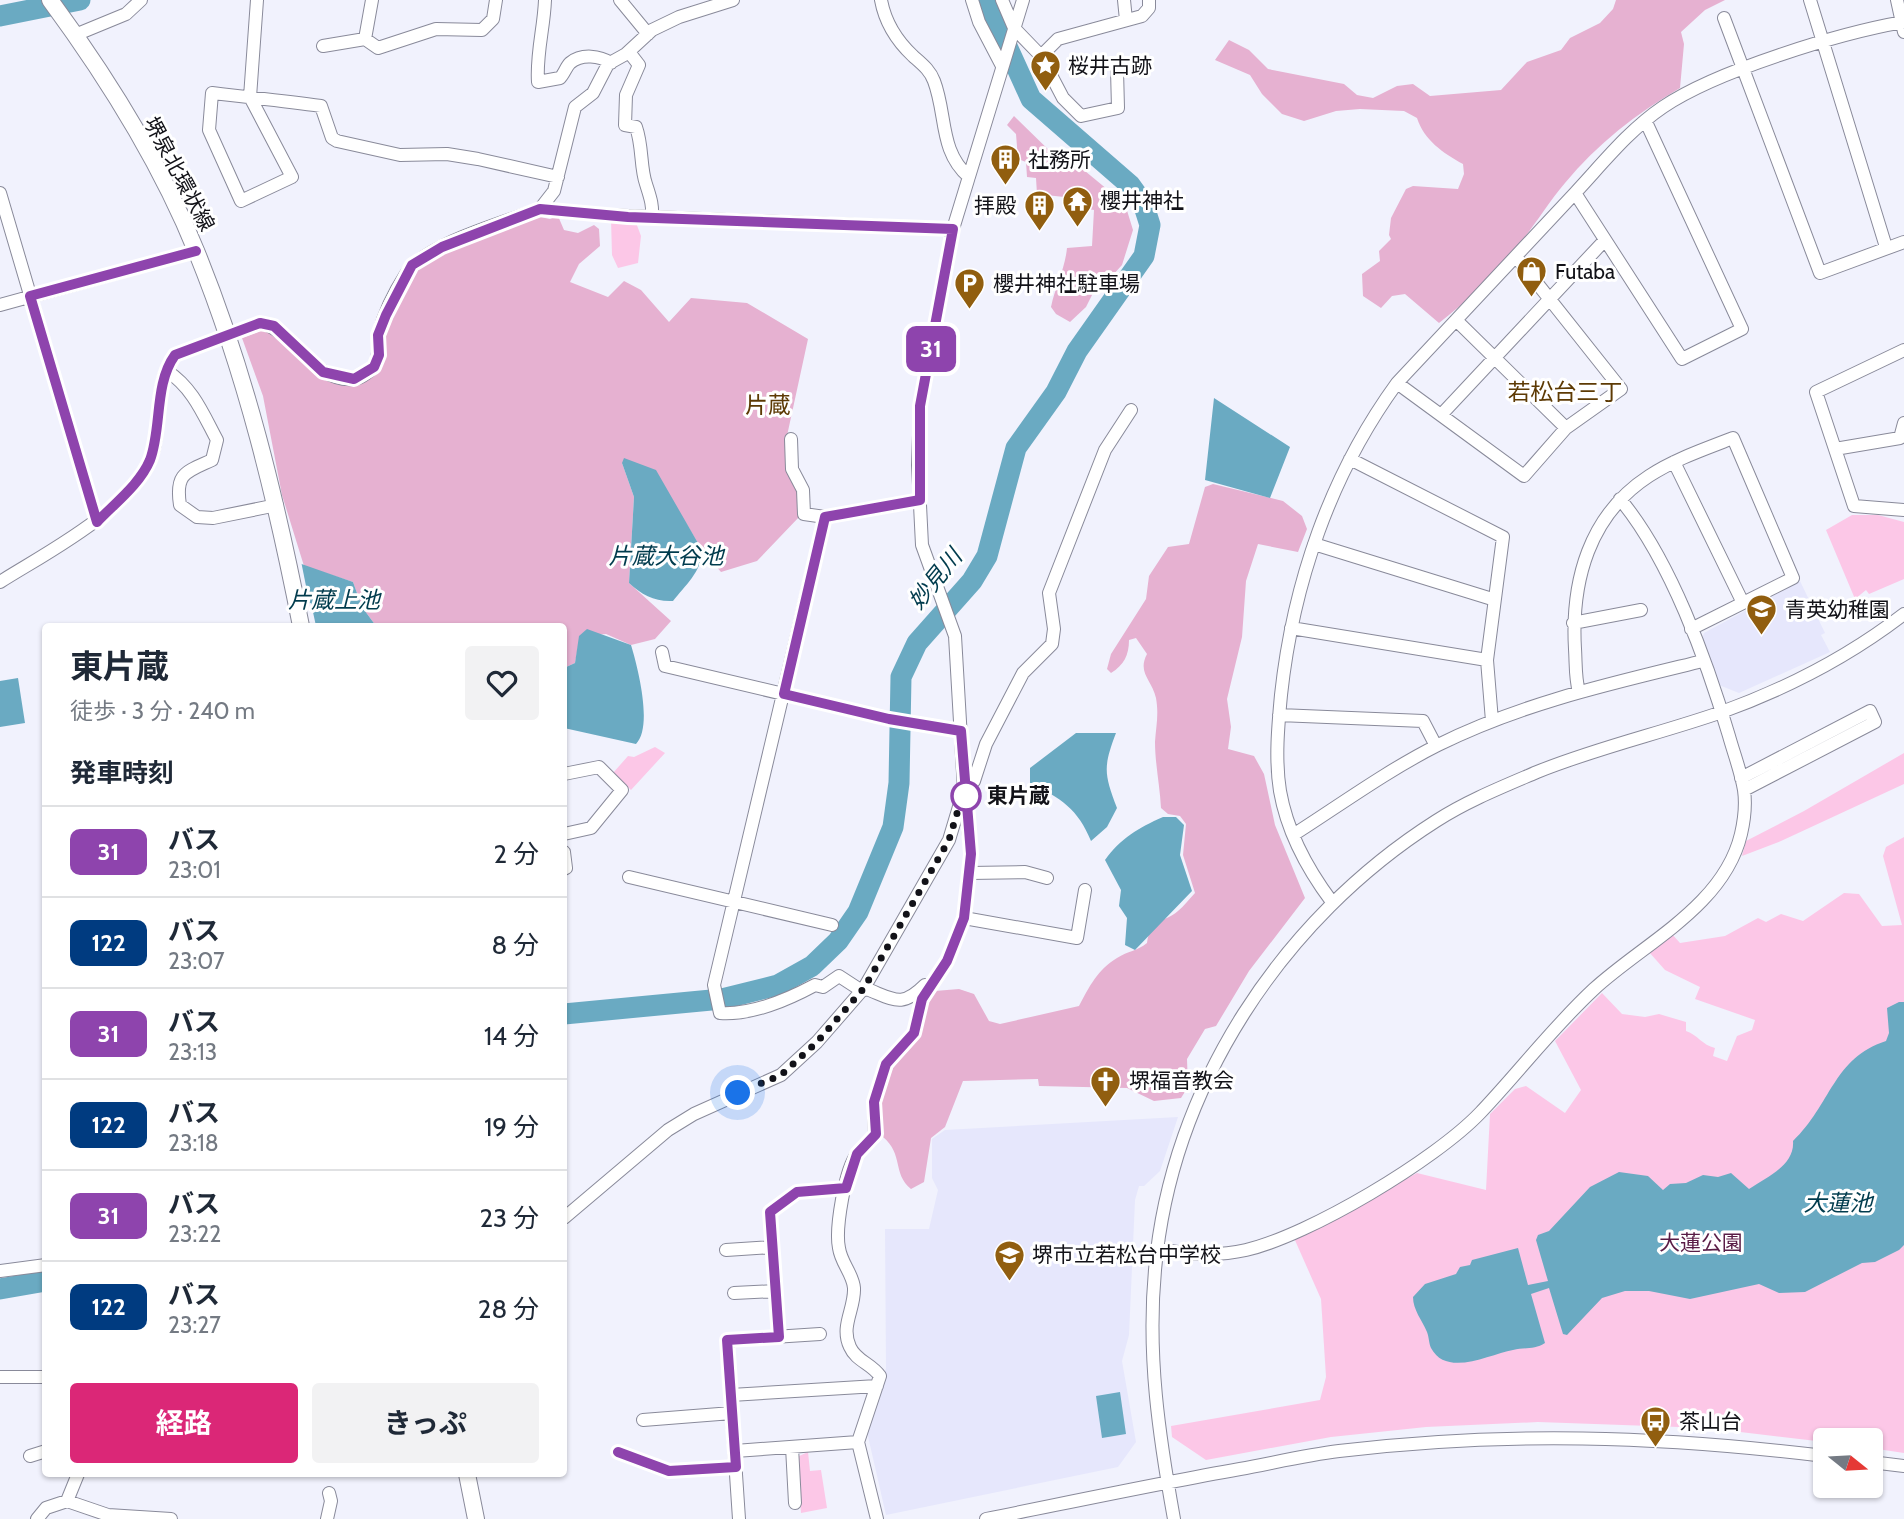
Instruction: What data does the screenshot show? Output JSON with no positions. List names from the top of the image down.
{
  "streets": {
    "main road": ["堺泉北環状線"]
  },
  "districts": ["若松台三丁", "片蔵"],
  "water": [
    "片蔵大谷池",
    "妙見川",
    "片蔵上池",
    "大蓮池"
  ],
  "parks": ["大蓮公園"],
  "places": {
    "place": ["桜井古跡"],
    "building": ["社務所", "拝殿"],
    "temple": ["櫻井神社"],
    "shop": ["Futaba"],
    "parking": ["櫻井神社駐車場"],
    "school or university": ["青英幼稚園", "堺市立若松台中学校"],
    "other": ["東片蔵"],
    "church": ["堺福音教会"],
    "bus stop": ["茶山台"]
  },
  "lines": ["bus line 31"],
  "north": "right",
  "page": {
    "on_map": "31",
    "heading": [
      ["東片蔵", "徒歩 · 3 分 · 240 m"],
      "発車時刻"
    ],
    "list": [
      {
        "mark": "31",
        "name": "バス",
        "note": "23:01",
        "value": "2 分"
      },
      {
        "mark": "122",
        "name": "バス",
        "note": "23:07",
        "value": "8 分"
      },
      {
        "mark": "31",
        "name": "バス",
        "note": "23:13",
        "value": "14 分"
      },
      {
        "mark": "122",
        "name": "バス",
        "note": "23:18",
        "value": "19 分"
      },
      {
        "mark": "31",
        "name": "バス",
        "note": "23:22",
        "value": "23 分"
      },
      {
        "mark": "122",
        "name": "バス",
        "note": "23:27",
        "value": "28 分"
      }
    ],
    "buttons": ["経路", "きっぷ"]
  }
}
